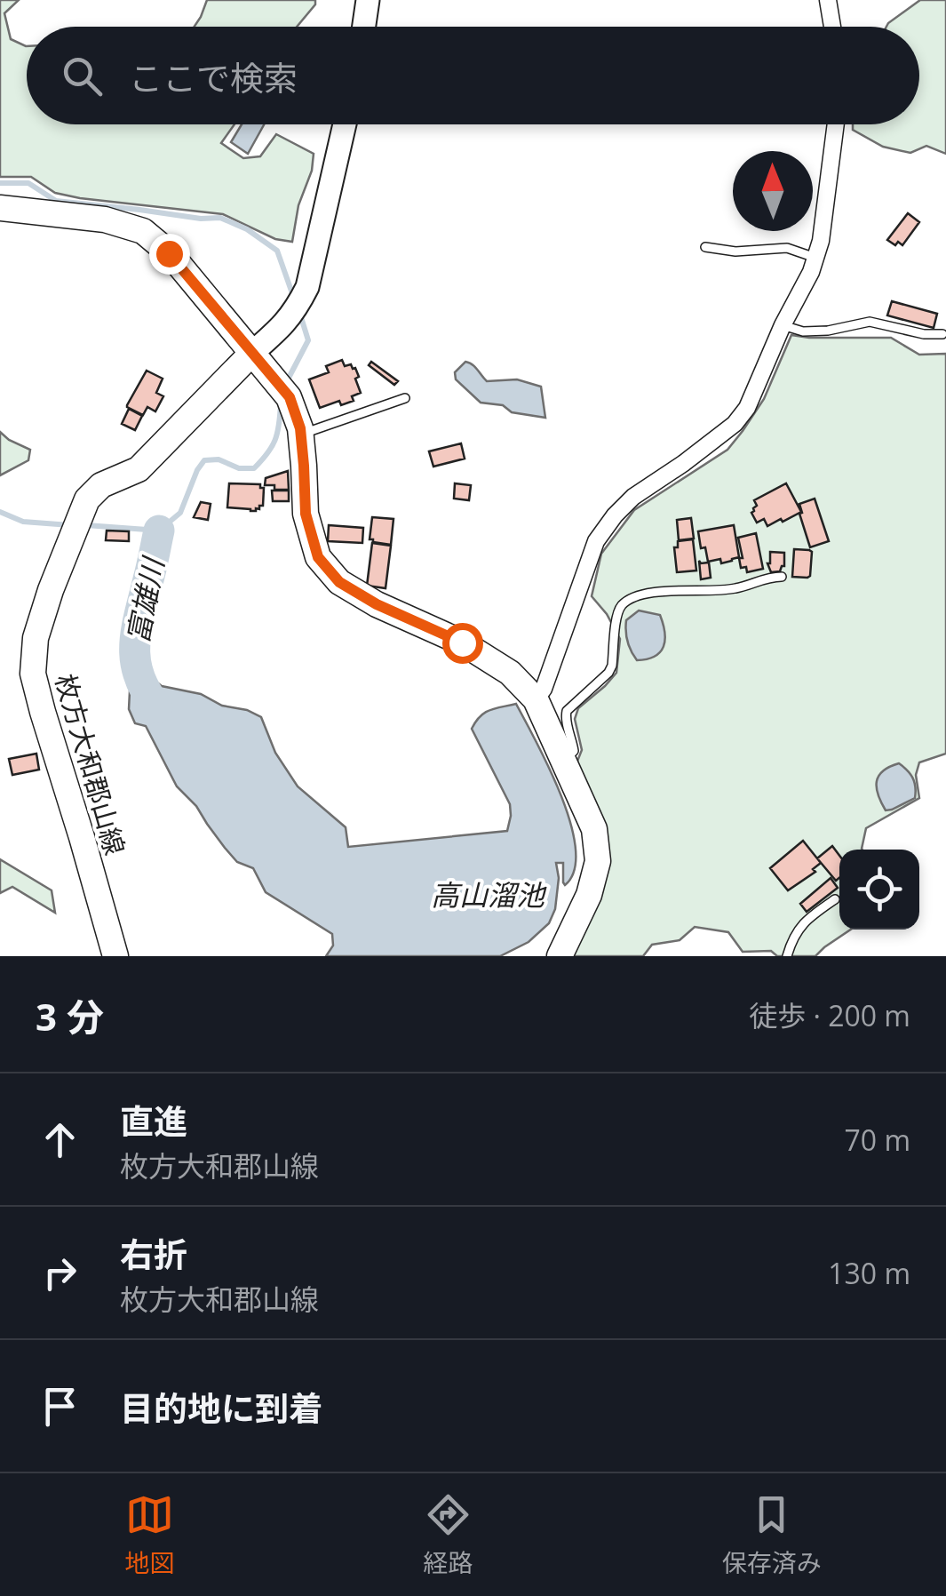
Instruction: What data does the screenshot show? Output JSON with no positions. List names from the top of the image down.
{
  "streets": {
    "main road": ["枚方大和郡山線"]
  },
  "water": ["富雄川", "高山溜池"],
  "north": "top",
  "page": {
    "search": "ここで検索",
    "heading": ["3 分", "徒歩 · 200 m"],
    "list": [
      ["直進", "枚方大和郡山線", "70 m"],
      ["右折", "枚方大和郡山線", "130 m"],
      "目的地に到着"
    ],
    "nav": ["地図", "経路", "保存済み"]
  }
}
